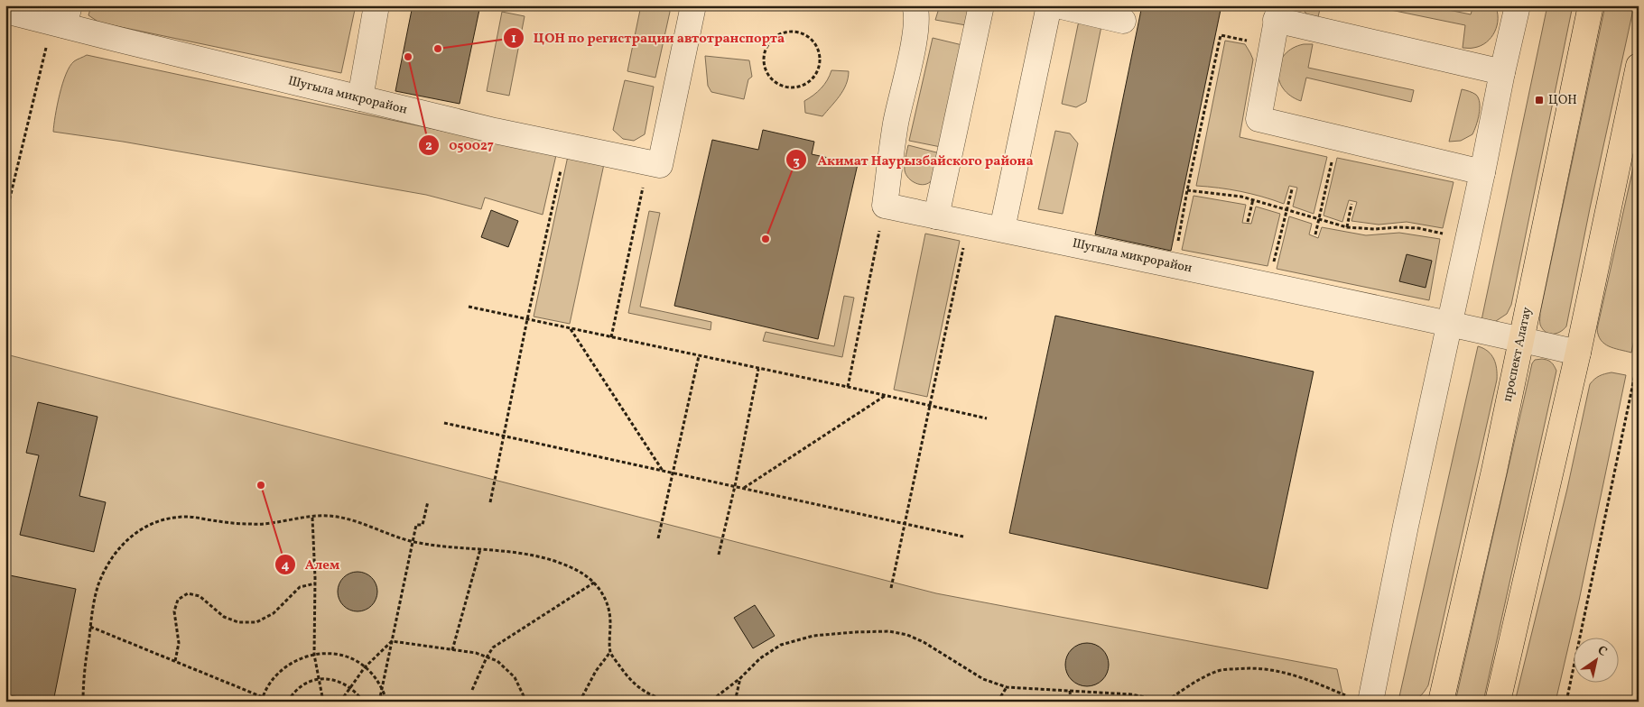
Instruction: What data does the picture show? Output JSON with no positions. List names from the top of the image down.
{
  "streets": {
    "main road": ["проспект Алатау"],
    "street": ["Шугыла микрорайон"]
  },
  "crossings": [
    ["Шугыла микрорайон", "проспект Алатау"]
  ],
  "places": {
    "other": [
      "ЦОН по регистрации автотранспорта",
      "050027",
      "Акимат Наурызбайского района",
      "Алем"
    ],
    "transit": ["ЦОН"]
  },
  "north": "top right"
}
